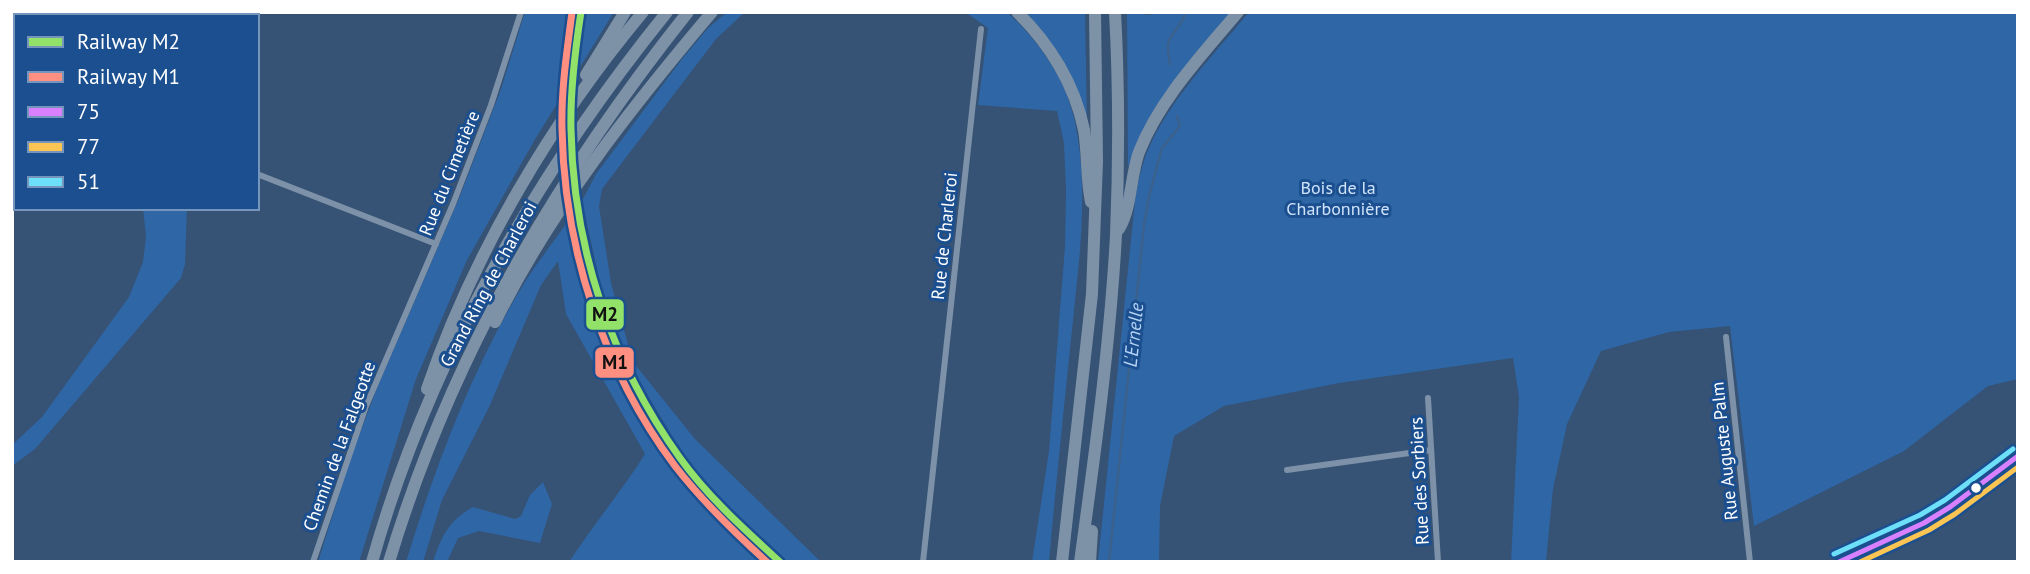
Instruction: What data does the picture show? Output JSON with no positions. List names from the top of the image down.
{
  "streets": {
    "highway": ["Grand Ring de Charleroi"],
    "street": [
      "Rue du Cimetière",
      "Rue de Charleroi",
      "Chemin de la Falgeotte",
      "Rue Auguste Palm",
      "Rue des Sorbiers"
    ]
  },
  "crossings": [
    ["Rue du Cimetière", "Chemin de la Falgeotte"]
  ],
  "water": ["L'Ernelle"],
  "parks": ["Bois de la Charbonnière"],
  "lines": [
    "rail line M2",
    "rail line M1",
    "transit line 51",
    "transit line 75",
    "transit line 77"
  ],
  "legend": [
    "Railway M2",
    "Railway M1",
    "75",
    "77",
    "51"
  ]
}
